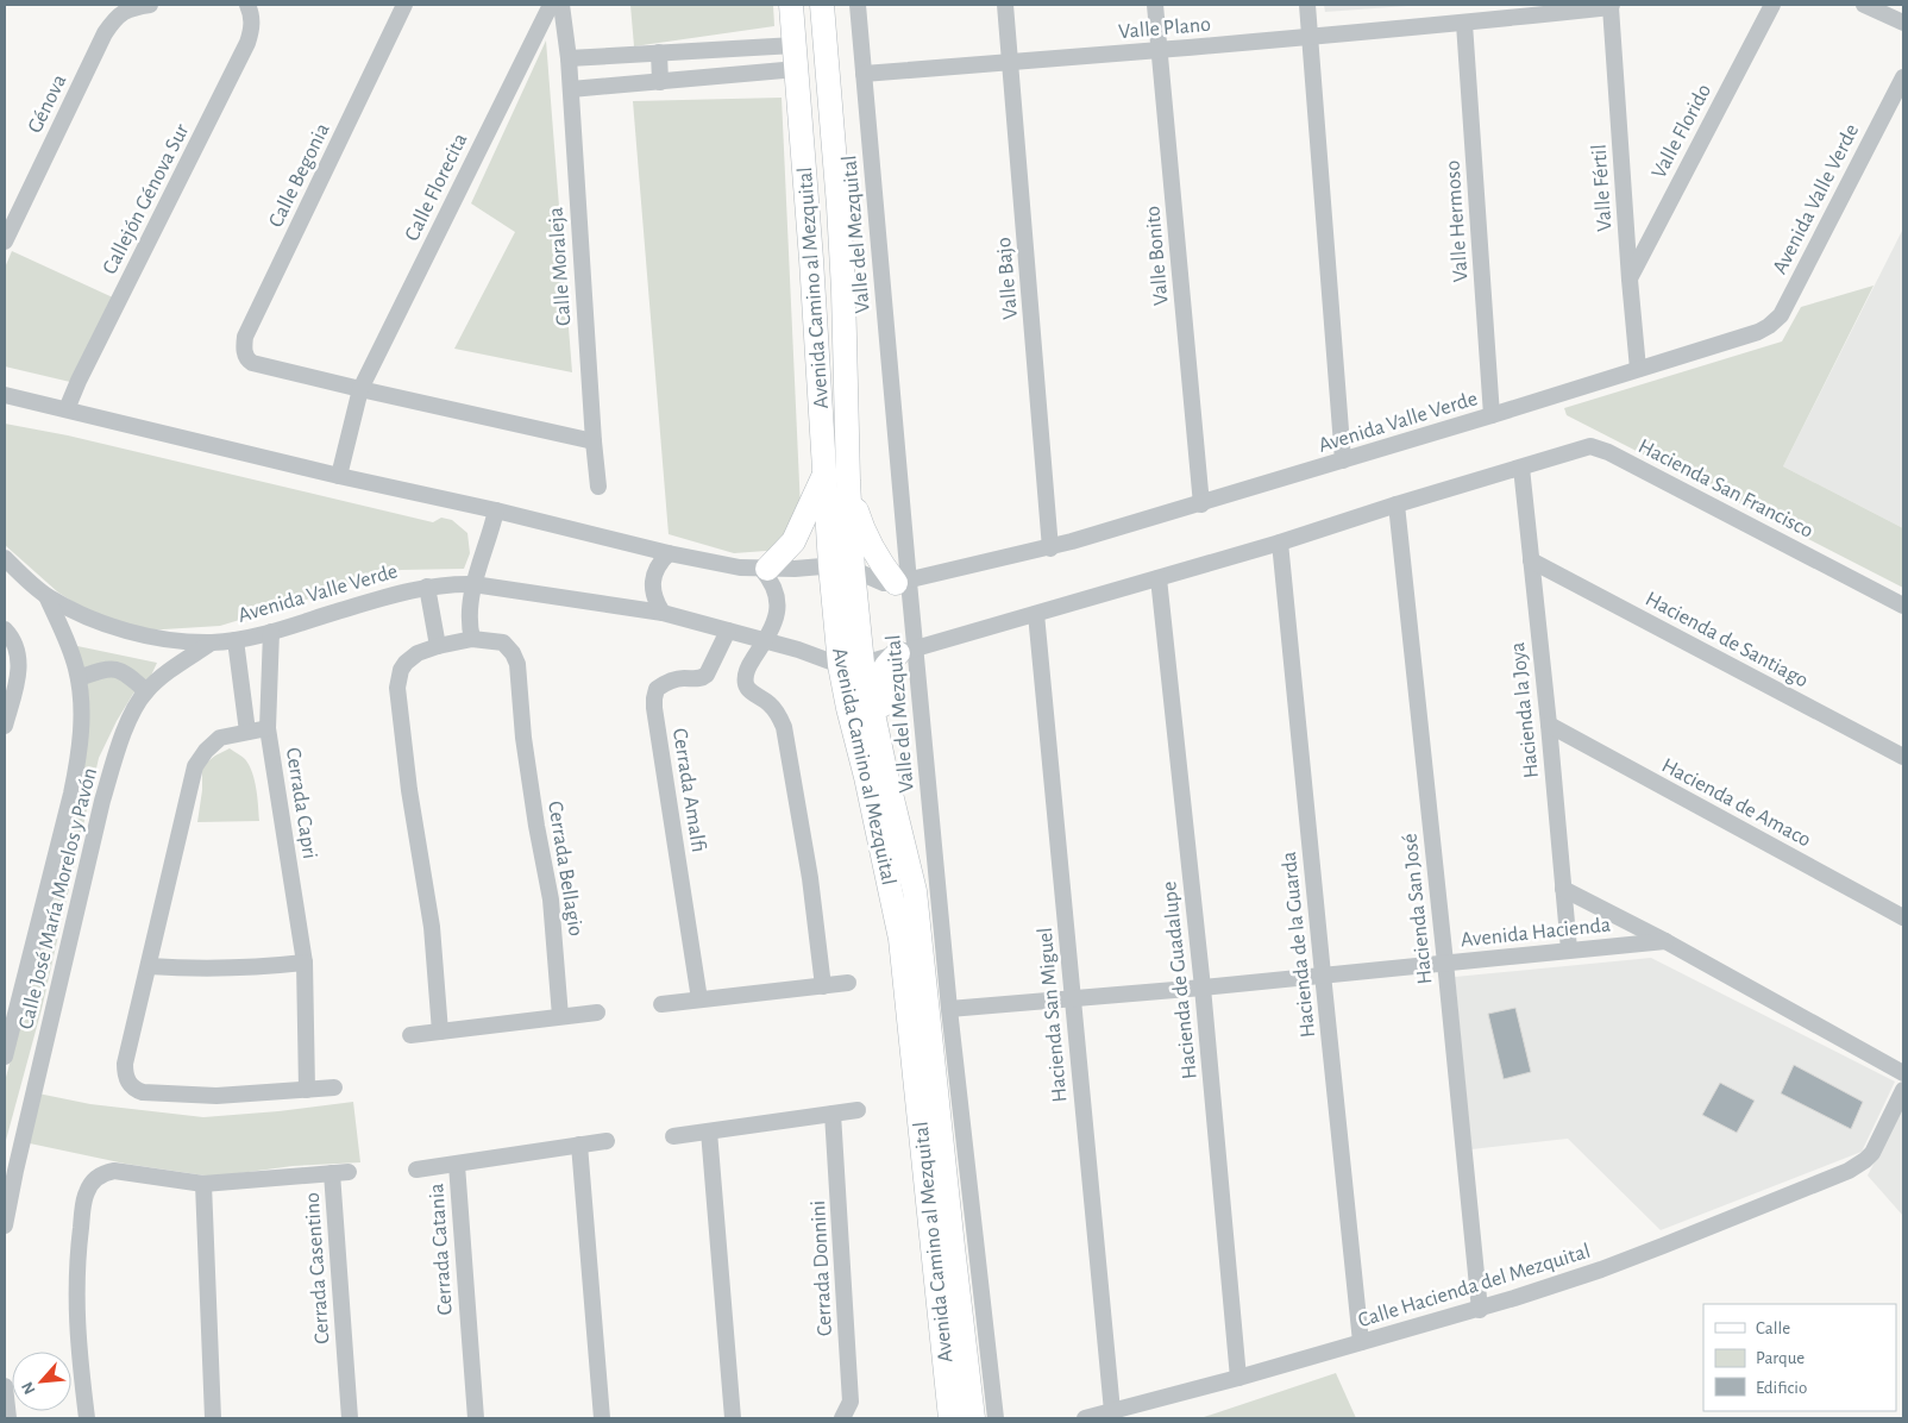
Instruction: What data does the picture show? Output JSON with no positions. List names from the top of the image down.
{
  "streets": {
    "main road": ["Avenida Camino al Mezquital"],
    "street": [
      "Valle Plano",
      "Génova",
      "Valle Florido",
      "Calle Begonia",
      "Calle Florecita",
      "Valle Fértil",
      "Callejón Génova Sur",
      "Avenida Valle Verde",
      "Valle Hermoso",
      "Valle del Mezquital",
      "Valle Bonito",
      "Calle Moraleja",
      "Valle Bajo",
      "Hacienda San Francisco",
      "Hacienda de Santiago",
      "Hacienda la Joya",
      "Cerrada Amalfi",
      "Hacienda de Amaco",
      "Cerrada Capri",
      "Cerrada Bellagio",
      "Calle José María Morelos y Pavón",
      "Hacienda San José",
      "Avenida Hacienda",
      "Hacienda de la Guarda",
      "Hacienda de Guadalupe",
      "Hacienda San Miguel",
      "Cerrada Catania",
      "Cerrada Casentino",
      "Cerrada Donnini",
      "Calle Hacienda del Mezquital"
    ]
  },
  "crossings": [
    ["Valle Plano", "Valle Fértil"],
    ["Valle Plano", "Valle Hermoso"],
    ["Valle Plano", "Valle del Mezquital"],
    ["Valle Plano", "Valle Bonito"],
    ["Valle Plano", "Valle Bajo"],
    ["Valle Florido", "Valle Fértil"],
    ["Calle Begonia", "Calle Florecita"],
    ["Calle Florecita", "Avenida Valle Verde"],
    ["Valle Fértil", "Avenida Valle Verde"],
    ["Callejón Génova Sur", "Avenida Valle Verde"],
    ["Avenida Valle Verde", "Valle Hermoso"],
    ["Avenida Valle Verde", "Valle del Mezquital"],
    ["Avenida Valle Verde", "Valle Bonito"],
    ["Avenida Valle Verde", "Valle Bajo"],
    ["Avenida Valle Verde", "Avenida Camino al Mezquital"],
    ["Avenida Valle Verde", "Cerrada Amalfi"],
    ["Avenida Valle Verde", "Calle José María Morelos y Pavón"],
    ["Valle del Mezquital", "Avenida Hacienda"],
    ["Hacienda San Francisco", "Hacienda la Joya"],
    ["Hacienda de Santiago", "Hacienda la Joya"],
    ["Hacienda la Joya", "Hacienda de Amaco"],
    ["Hacienda la Joya", "Avenida Hacienda"],
    ["Hacienda San José", "Avenida Hacienda"],
    ["Hacienda San José", "Calle Hacienda del Mezquital"],
    ["Avenida Hacienda", "Hacienda de la Guarda"],
    ["Avenida Hacienda", "Hacienda de Guadalupe"],
    ["Avenida Hacienda", "Hacienda San Miguel"],
    ["Hacienda de la Guarda", "Calle Hacienda del Mezquital"],
    ["Hacienda de Guadalupe", "Calle Hacienda del Mezquital"],
    ["Hacienda San Miguel", "Calle Hacienda del Mezquital"]
  ],
  "legend": ["Calle", "Parque", "Edificio"],
  "north": "bottom left"
}
